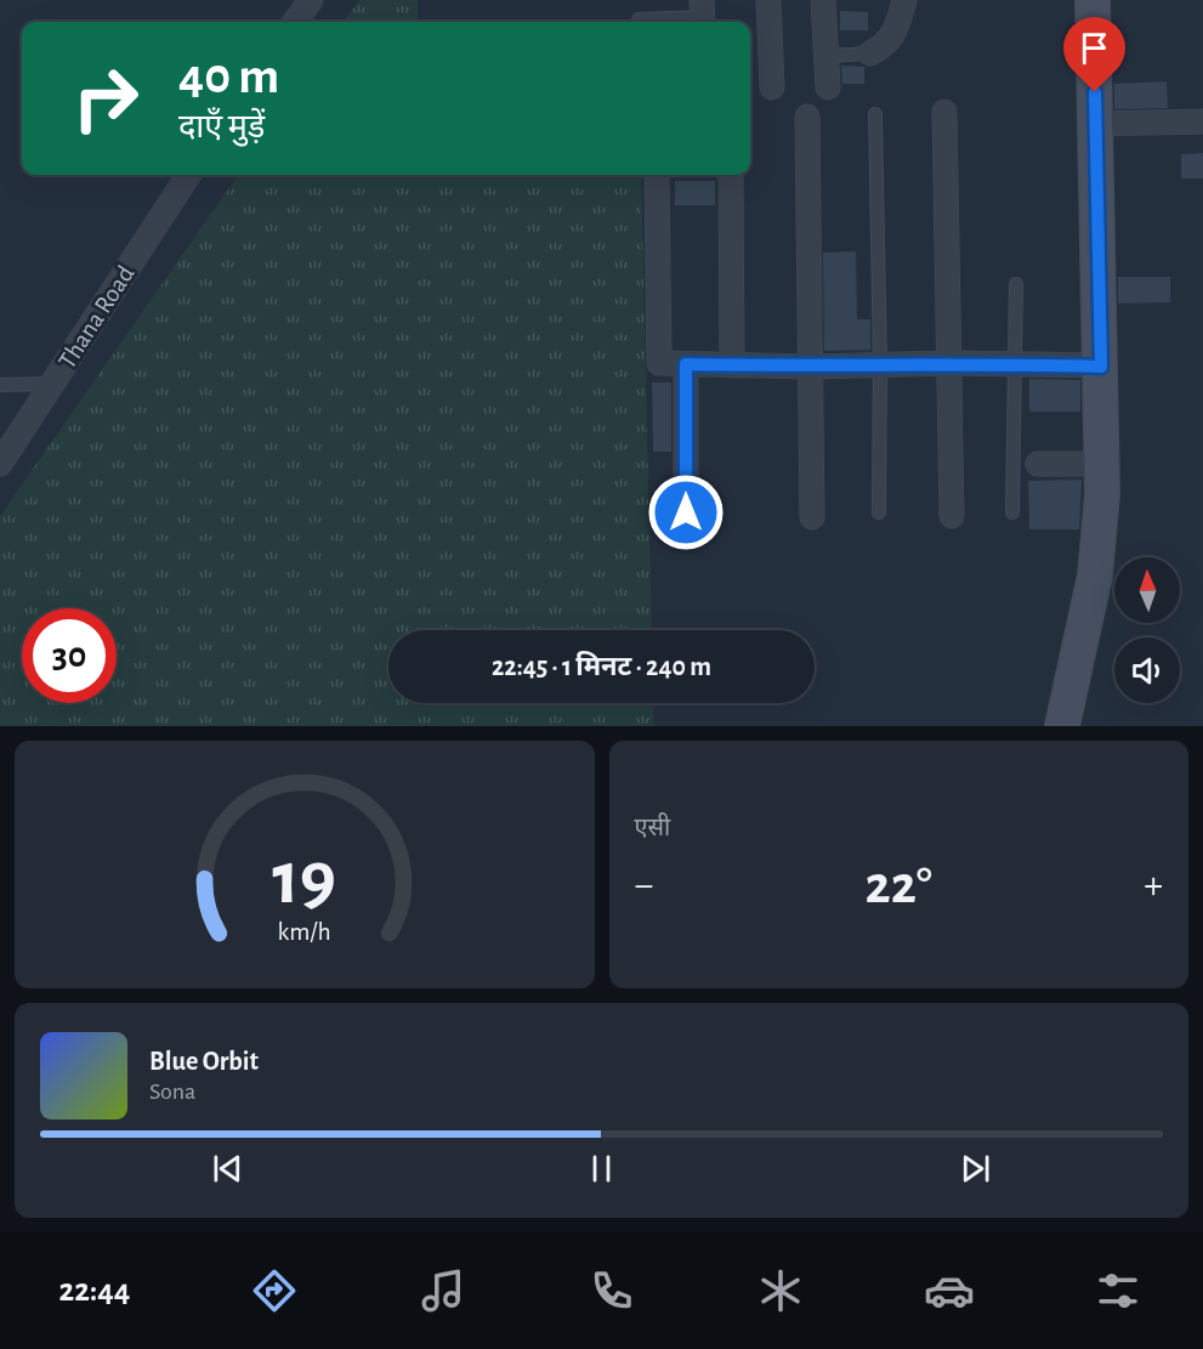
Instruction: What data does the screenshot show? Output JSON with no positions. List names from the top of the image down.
{
  "streets": {
    "street": ["Thana Road"]
  },
  "north": "top",
  "page": {
    "turn": ["40 m", "दाएँ मुड़ें"],
    "limit": "30",
    "trip": "22:45 · 1 मिनट · 240 m",
    "tile": "एसी",
    "heat": ["−", "22°", "+"],
    "song": ["Blue Orbit", "Sona"],
    "tabs": "22:44",
    "gauge": ["19", "km/h"]
  }
}
